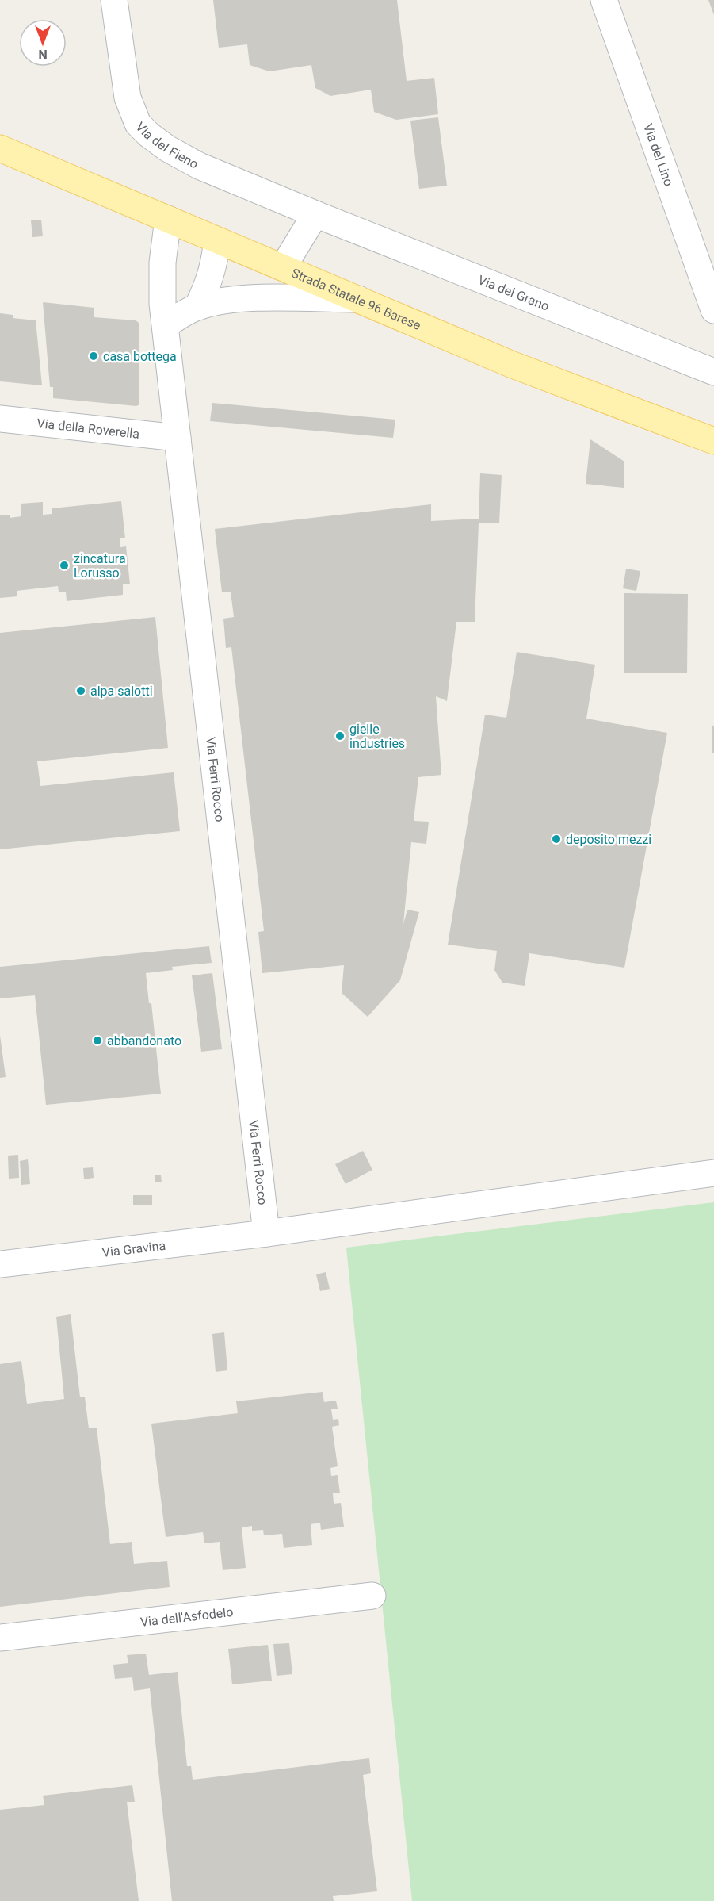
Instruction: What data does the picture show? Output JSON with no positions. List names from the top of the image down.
{
  "streets": {
    "main road": ["Strada Statale 96 Barese"],
    "street": [
      "Via del Fieno",
      "Via del Lino",
      "Via del Grano",
      "Via della Roverella",
      "Via Ferri Rocco",
      "Via Gravina",
      "Via dell'Asfodelo"
    ]
  },
  "crossings": [
    ["Via del Fieno", "Via del Grano"],
    ["Strada Statale 96 Barese", "Via Ferri Rocco"],
    ["Via della Roverella", "Via Ferri Rocco"],
    ["Via Ferri Rocco", "Via Gravina"]
  ],
  "places": [
    "casa bottega",
    "zincatura Lorusso",
    "alpa salotti",
    "gielle industries",
    "deposito mezzi",
    "abbandonato"
  ],
  "north": "bottom"
}
